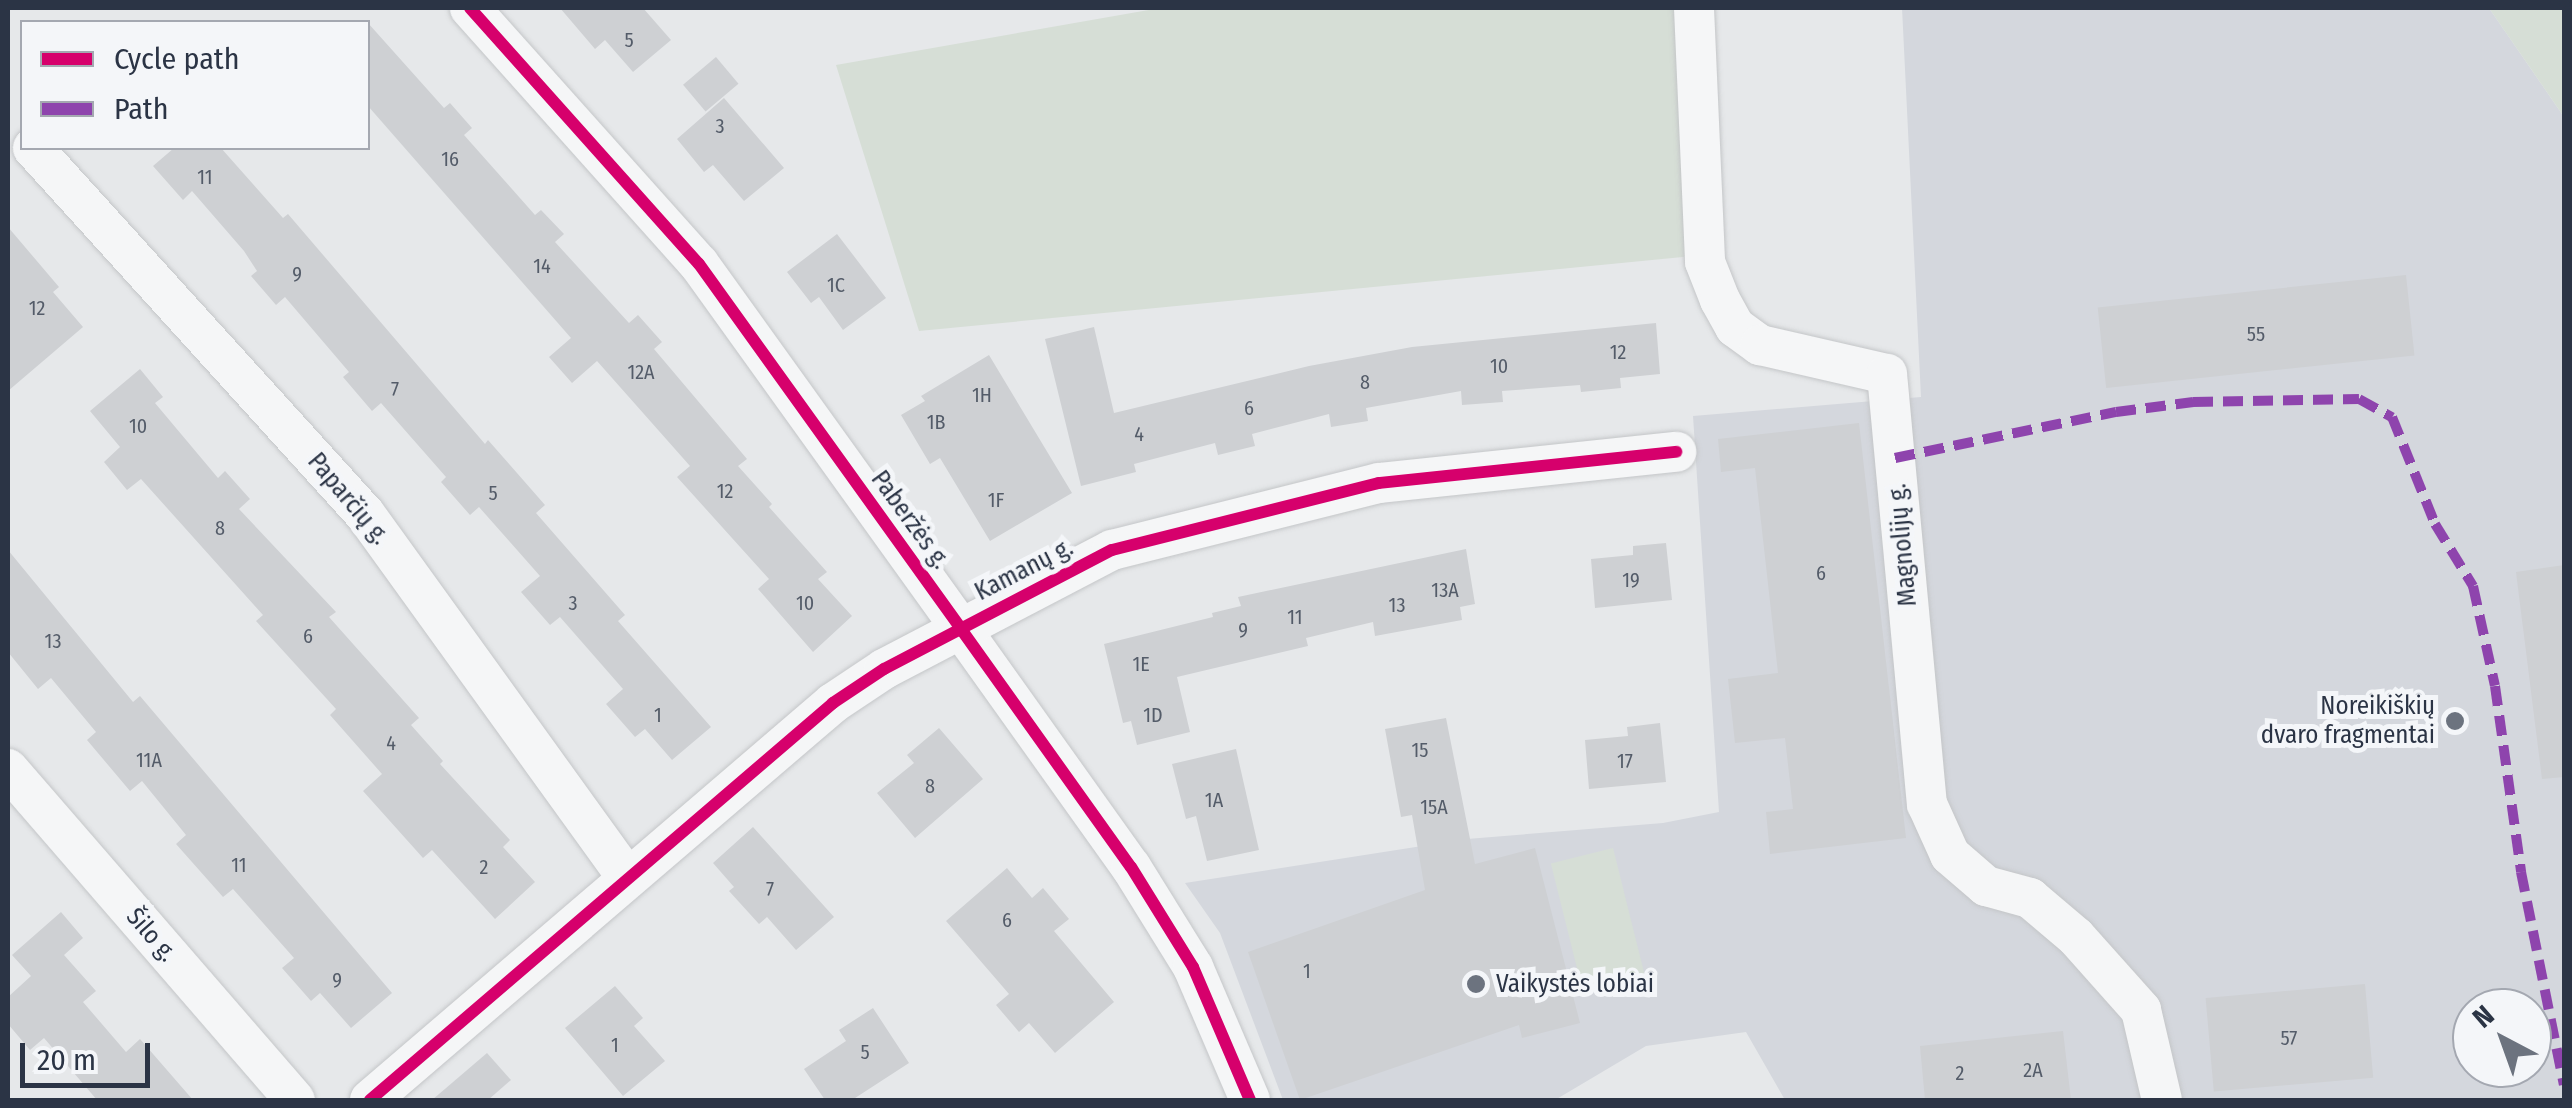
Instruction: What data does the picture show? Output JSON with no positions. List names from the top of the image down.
{
  "streets": {
    "street": [
      "Paparčių g.",
      "Paberžės g.",
      "Magnolijų g.",
      "Kamanų g.",
      "Šilo g."
    ]
  },
  "crossings": [
    ["Paparčių g.", "Kamanų g."],
    ["Paberžės g.", "Kamanų g."]
  ],
  "places": ["Noreikiškių dvaro fragmentai", "Vaikystės lobiai"],
  "house_numbers": [
    "5",
    "3",
    "16",
    "11",
    "14",
    "9",
    "1C",
    "12",
    "55",
    "12",
    "10",
    "12A",
    "8",
    "7",
    "1H",
    "6",
    "1B",
    "10",
    "4",
    "12",
    "5",
    "1F",
    "8",
    "6",
    "19",
    "13A",
    "3",
    "10",
    "13",
    "11",
    "9",
    "6",
    "13",
    "1E",
    "1",
    "1D",
    "4",
    "15",
    "11A",
    "17",
    "8",
    "1A",
    "15A",
    "11",
    "2",
    "7",
    "6",
    "1",
    "9",
    "57",
    "1",
    "5",
    "2A",
    "2"
  ],
  "legend": ["Cycle path", "Path"],
  "scale_bar": "20 m",
  "north": "top left"
}
